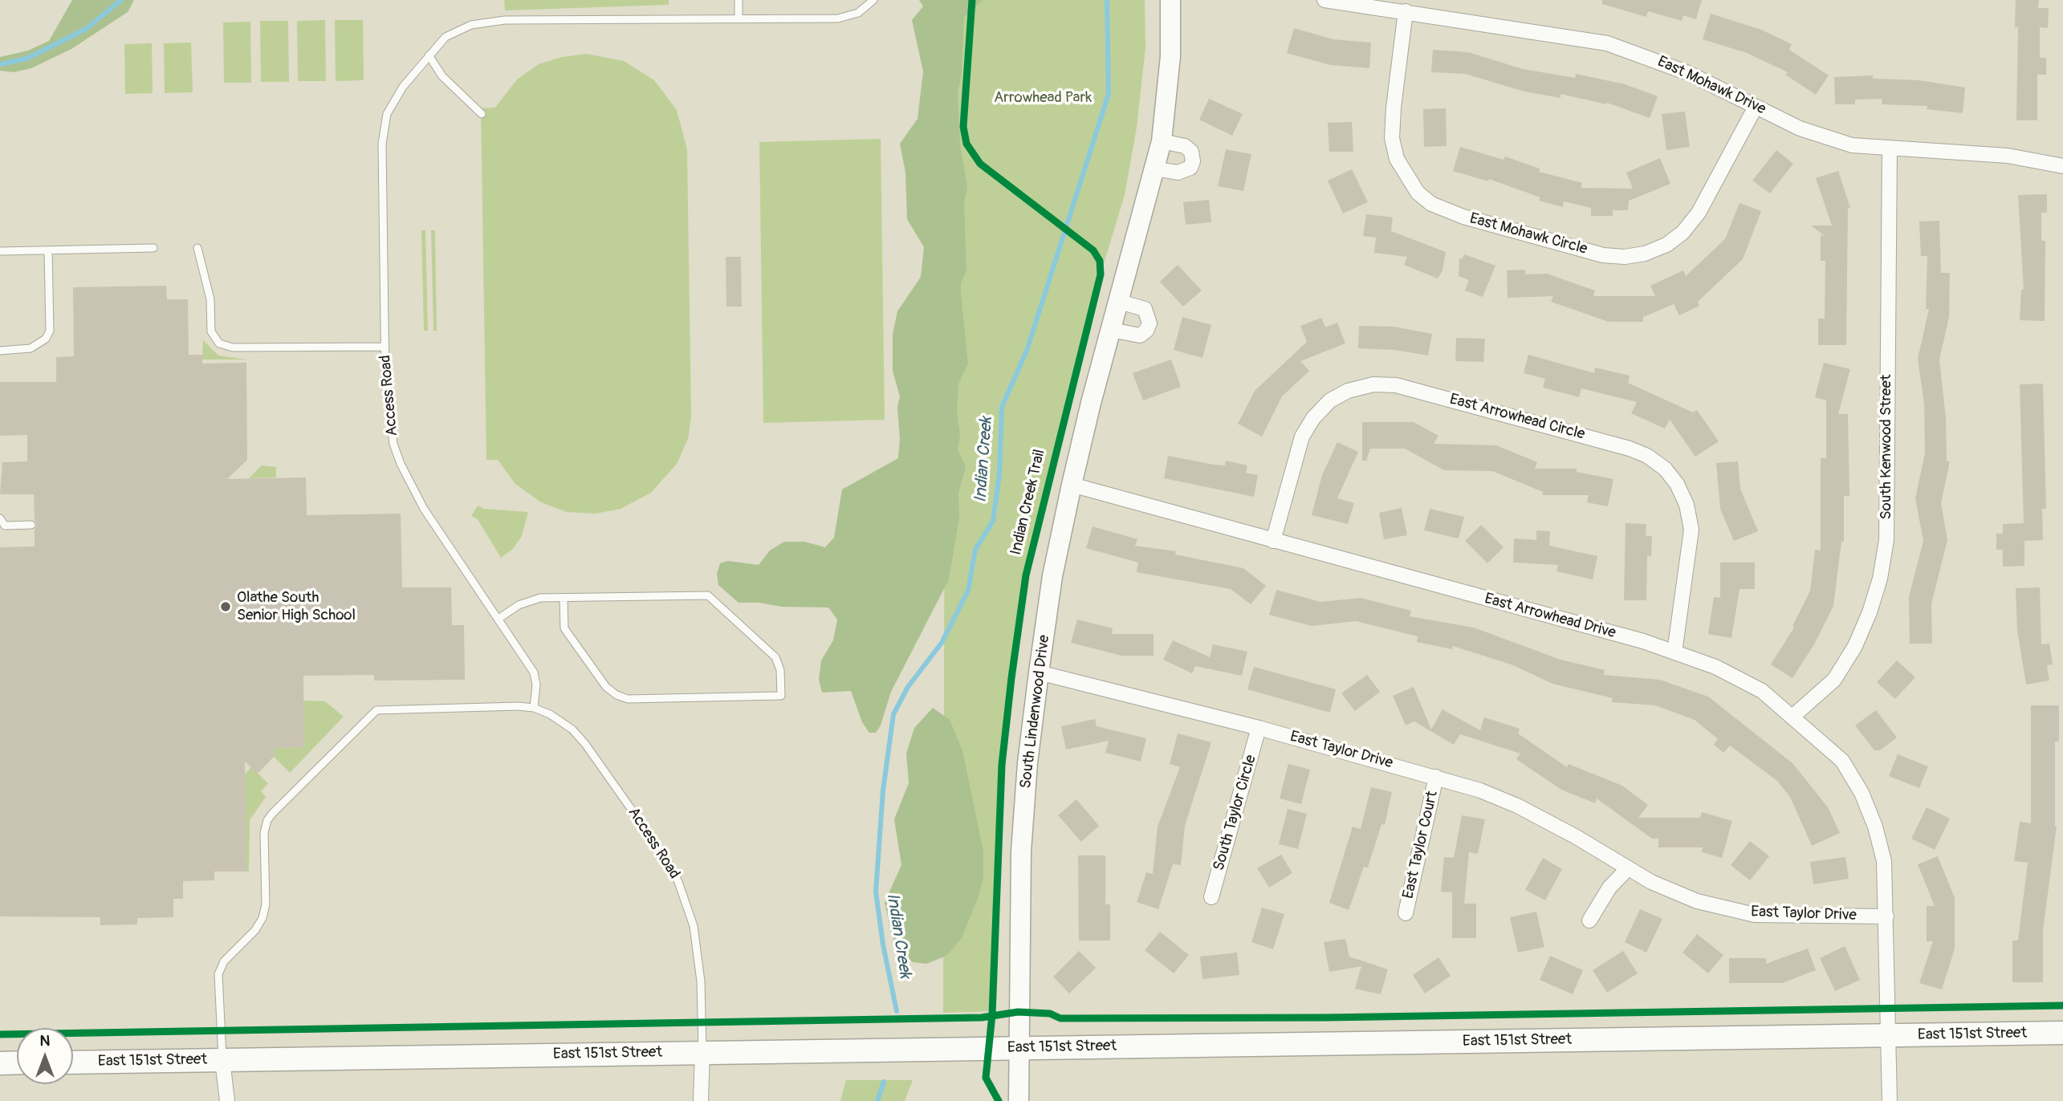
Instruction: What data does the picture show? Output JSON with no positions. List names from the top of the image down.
{
  "streets": {
    "main road": ["East 151st Street"],
    "street": [
      "East Mohawk Drive",
      "East Mohawk Circle",
      "East Arrowhead Circle",
      "South Kenwood Street",
      "East Arrowhead Drive",
      "South Lindenwood Drive",
      "East Taylor Drive",
      "South Taylor Circle",
      "East Taylor Court"
    ],
    "lane": ["Access Road"],
    "cycle path": ["Indian Creek Trail"]
  },
  "crossings": [
    ["East Mohawk Drive", "East Mohawk Circle"],
    ["East Mohawk Drive", "South Kenwood Street"],
    ["Access Road", "East 151st Street"],
    ["East Arrowhead Circle", "East Arrowhead Drive"],
    ["South Kenwood Street", "East Arrowhead Drive"],
    ["East Arrowhead Drive", "South Lindenwood Drive"],
    ["East Arrowhead Drive", "East Taylor Drive"],
    ["East Arrowhead Drive", "East 151st Street"],
    ["South Lindenwood Drive", "East Taylor Drive"],
    ["South Lindenwood Drive", "East 151st Street"],
    ["East Taylor Drive", "South Taylor Circle"],
    ["East Taylor Drive", "East Taylor Court"]
  ],
  "water": ["Indian Creek"],
  "parks": ["Arrowhead Park"],
  "places": ["Olathe South Senior High School"],
  "north": "top"
}
